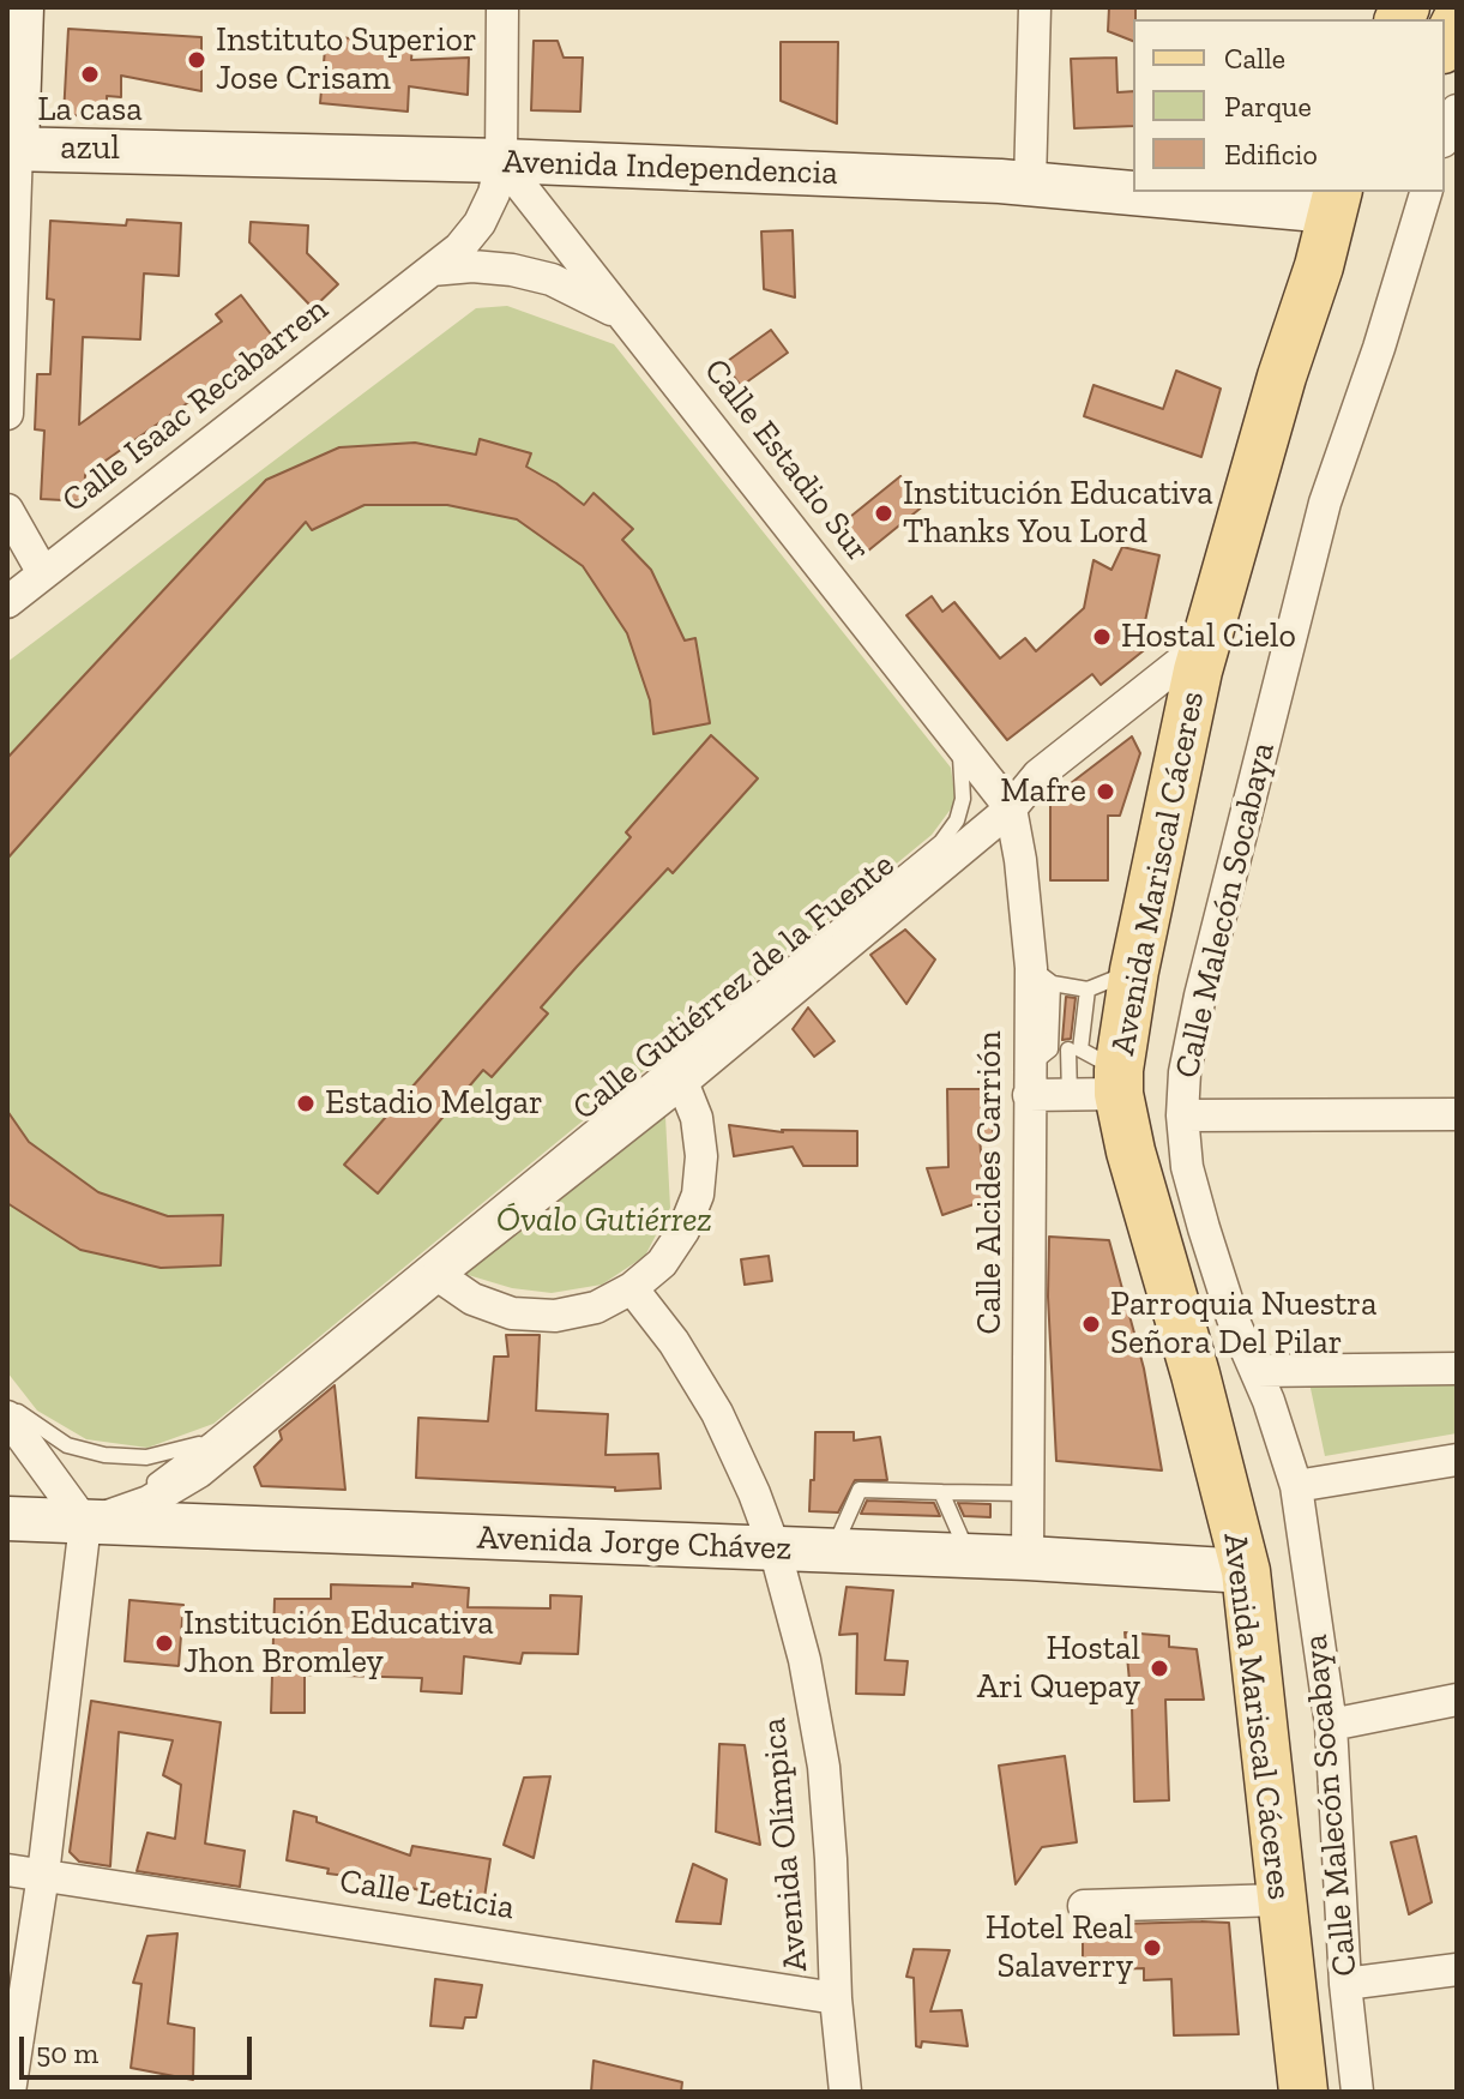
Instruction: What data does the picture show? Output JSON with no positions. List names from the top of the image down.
{
  "streets": {
    "main road": ["Avenida Independencia", "Avenida Mariscal Cáceres", "Avenida Jorge Chávez"],
    "street": [
      "Calle Isaac Recabarren",
      "Calle Estadio Sur",
      "Calle Malecón Socabaya",
      "Calle Gutiérrez de la Fuente",
      "Calle Alcides Carrión",
      "Avenida Olímpica",
      "Calle Leticia"
    ]
  },
  "crossings": [
    ["Avenida Independencia", "Calle Isaac Recabarren"],
    ["Avenida Independencia", "Calle Estadio Sur"],
    ["Calle Isaac Recabarren", "Calle Estadio Sur"],
    ["Calle Estadio Sur", "Calle Gutiérrez de la Fuente"],
    ["Calle Estadio Sur", "Calle Alcides Carrión"],
    ["Avenida Mariscal Cáceres", "Calle Gutiérrez de la Fuente"],
    ["Avenida Mariscal Cáceres", "Avenida Jorge Chávez"],
    ["Calle Gutiérrez de la Fuente", "Calle Alcides Carrión"],
    ["Calle Gutiérrez de la Fuente", "Avenida Jorge Chávez"],
    ["Calle Alcides Carrión", "Avenida Jorge Chávez"],
    ["Avenida Jorge Chávez", "Avenida Olímpica"],
    ["Avenida Olímpica", "Calle Leticia"]
  ],
  "parks": ["Óvalo Gutiérrez"],
  "places": [
    "Instituto Superior Jose Crisam",
    "La casa azul",
    "Institución Educativa Thanks You Lord",
    "Hostal Cielo",
    "Mafre",
    "Estadio Melgar",
    "Parroquia Nuestra Señora Del Pilar",
    "Institución Educativa Jhon Bromley",
    "Hostal Ari Quepay",
    "Hotel Real Salaverry"
  ],
  "legend": ["Calle", "Parque", "Edificio"],
  "scale_bar": "50 m"
}
